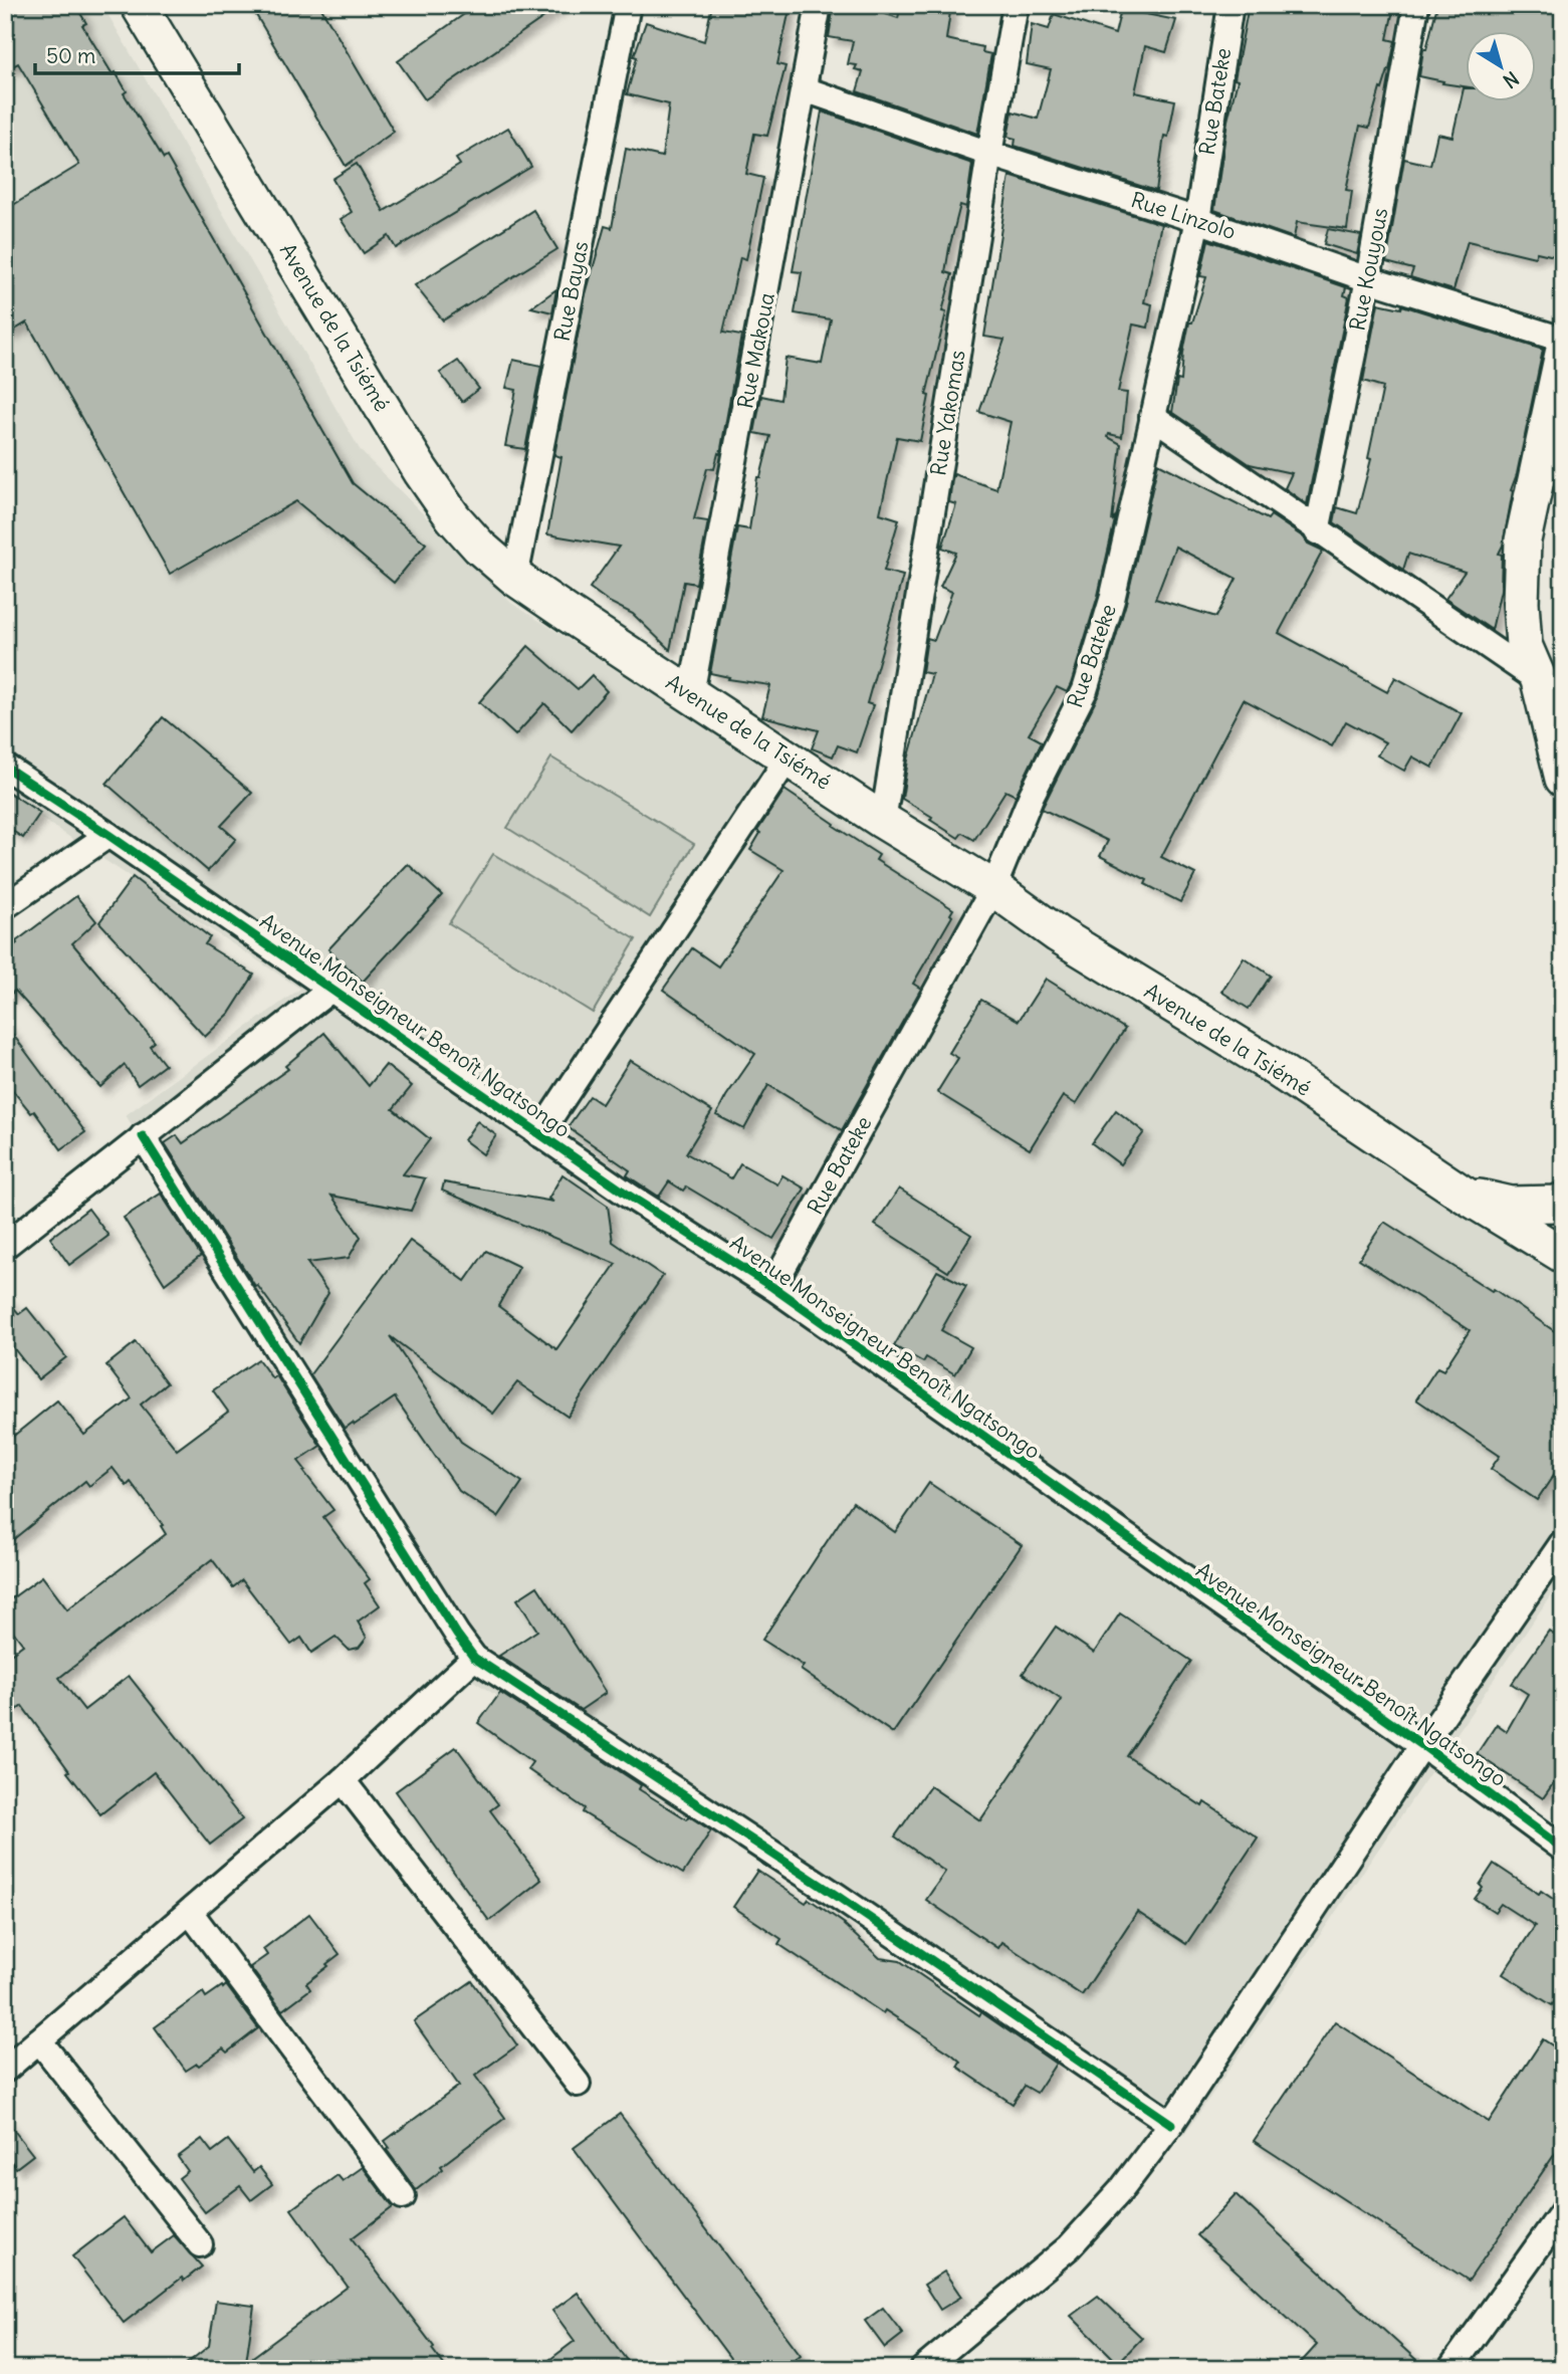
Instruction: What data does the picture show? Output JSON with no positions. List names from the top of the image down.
{
  "streets": {
    "main road": ["Avenue de la Tsiémé"],
    "street": [
      "Rue Bateke",
      "Rue Linzolo",
      "Rue Kouyous",
      "Rue Bayas",
      "Rue Makoua",
      "Rue Yakomas",
      "Avenue Monseigneur Benoît Ngatsongo"
    ]
  },
  "crossings": [
    ["Rue Bateke", "Rue Linzolo"],
    ["Rue Bateke", "Avenue de la Tsiémé"],
    ["Rue Bateke", "Avenue Monseigneur Benoît Ngatsongo"],
    ["Rue Linzolo", "Rue Kouyous"],
    ["Rue Linzolo", "Rue Makoua"],
    ["Rue Linzolo", "Rue Yakomas"],
    ["Rue Bayas", "Avenue de la Tsiémé"],
    ["Avenue de la Tsiémé", "Rue Makoua"],
    ["Avenue de la Tsiémé", "Rue Yakomas"]
  ],
  "scale_bar": "50 m",
  "north": "bottom right"
}
